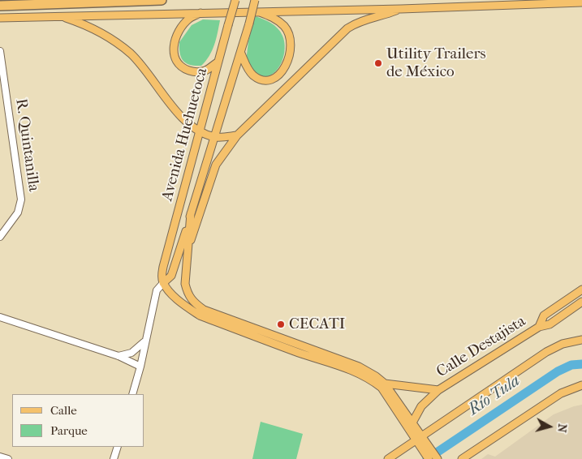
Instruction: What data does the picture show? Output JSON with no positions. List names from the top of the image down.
{
  "streets": {
    "main road": ["Avenida Huehuetoca", "Calle Destajista"],
    "street": ["R. Quintanilla"]
  },
  "water": ["Río Tula"],
  "places": ["Utility Trailers de México", "CECATI"],
  "legend": ["Calle", "Parque"],
  "north": "right"
}
